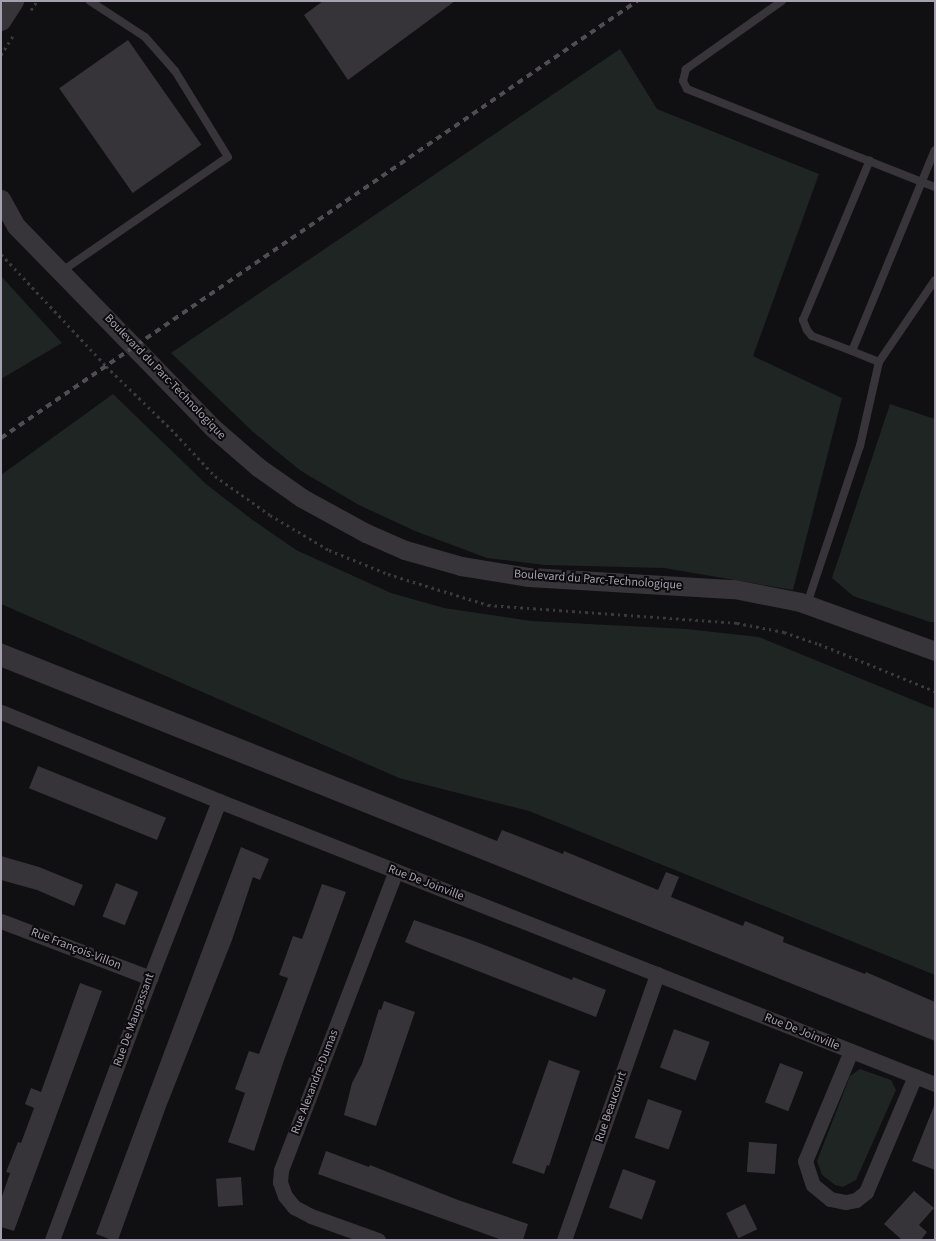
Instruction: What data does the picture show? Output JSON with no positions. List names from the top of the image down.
{
  "streets": {
    "street": [
      "Boulevard du Parc-Technologique",
      "Rue De Joinville",
      "Rue François-Villon",
      "Rue De Maupassant",
      "Rue Alexandre-Dumas",
      "Rue Beaucourt"
    ]
  },
  "crossings": [
    ["Rue De Joinville", "Rue De Maupassant"],
    ["Rue De Joinville", "Rue Alexandre-Dumas"],
    ["Rue De Joinville", "Rue Beaucourt"],
    ["Rue François-Villon", "Rue De Maupassant"]
  ]
}
